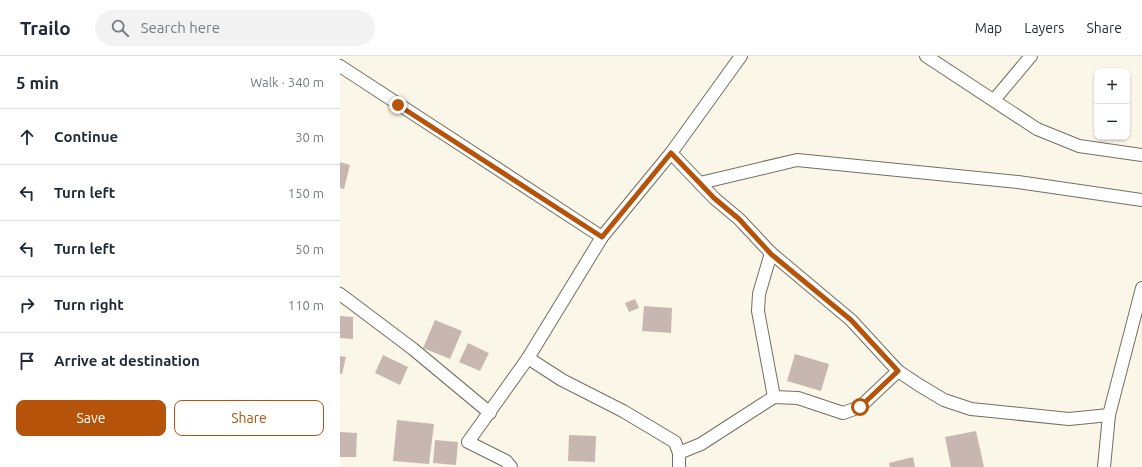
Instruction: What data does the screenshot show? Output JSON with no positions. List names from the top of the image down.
{
  "page": {
    "header": "Trailo",
    "search": "Search here",
    "nav": ["Map", "Layers", "Share"],
    "heading": ["5 min", "Walk · 340 m"],
    "map_buttons": ["+", "−"],
    "list": [
      ["Continue", "30 m"],
      ["Turn left", "150 m"],
      ["Turn left", "50 m"],
      ["Turn right", "110 m"],
      "Arrive at destination"
    ],
    "buttons": ["Save", "Share"]
  }
}
